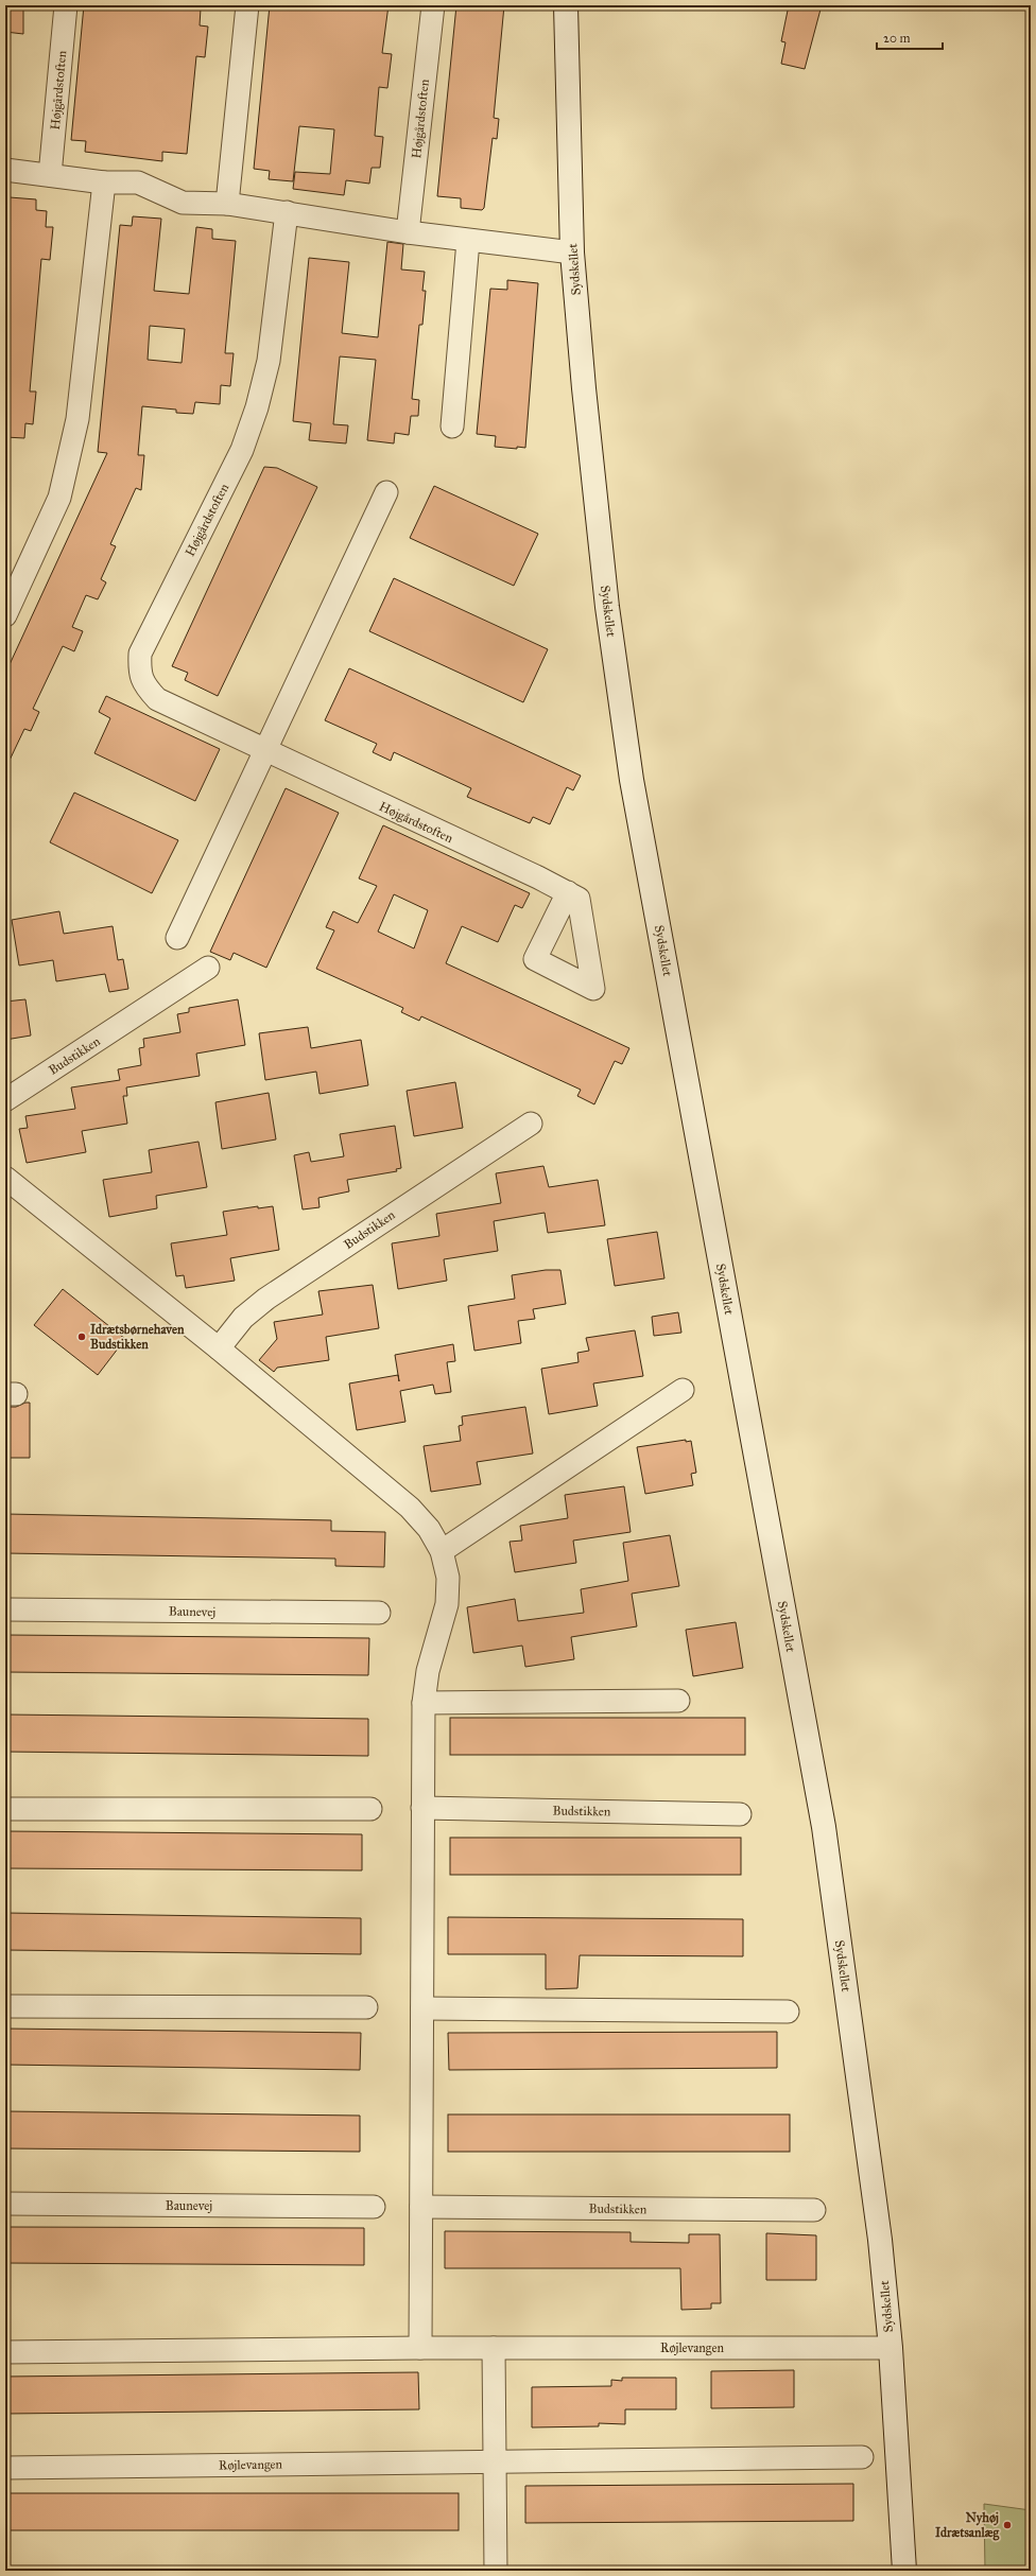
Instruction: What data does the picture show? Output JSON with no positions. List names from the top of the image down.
{
  "streets": {
    "street": [
      "Højgårdstoften",
      "Sydskellet",
      "Budstikken",
      "Baunevej",
      "Røjlevangen"
    ]
  },
  "crossings": [
    ["Sydskellet", "Røjlevangen"]
  ],
  "places": ["Idrætsbørnehaven Budstikken", "Nyhøj Idrætsanlæg"],
  "scale_bar": "20 m"
}
